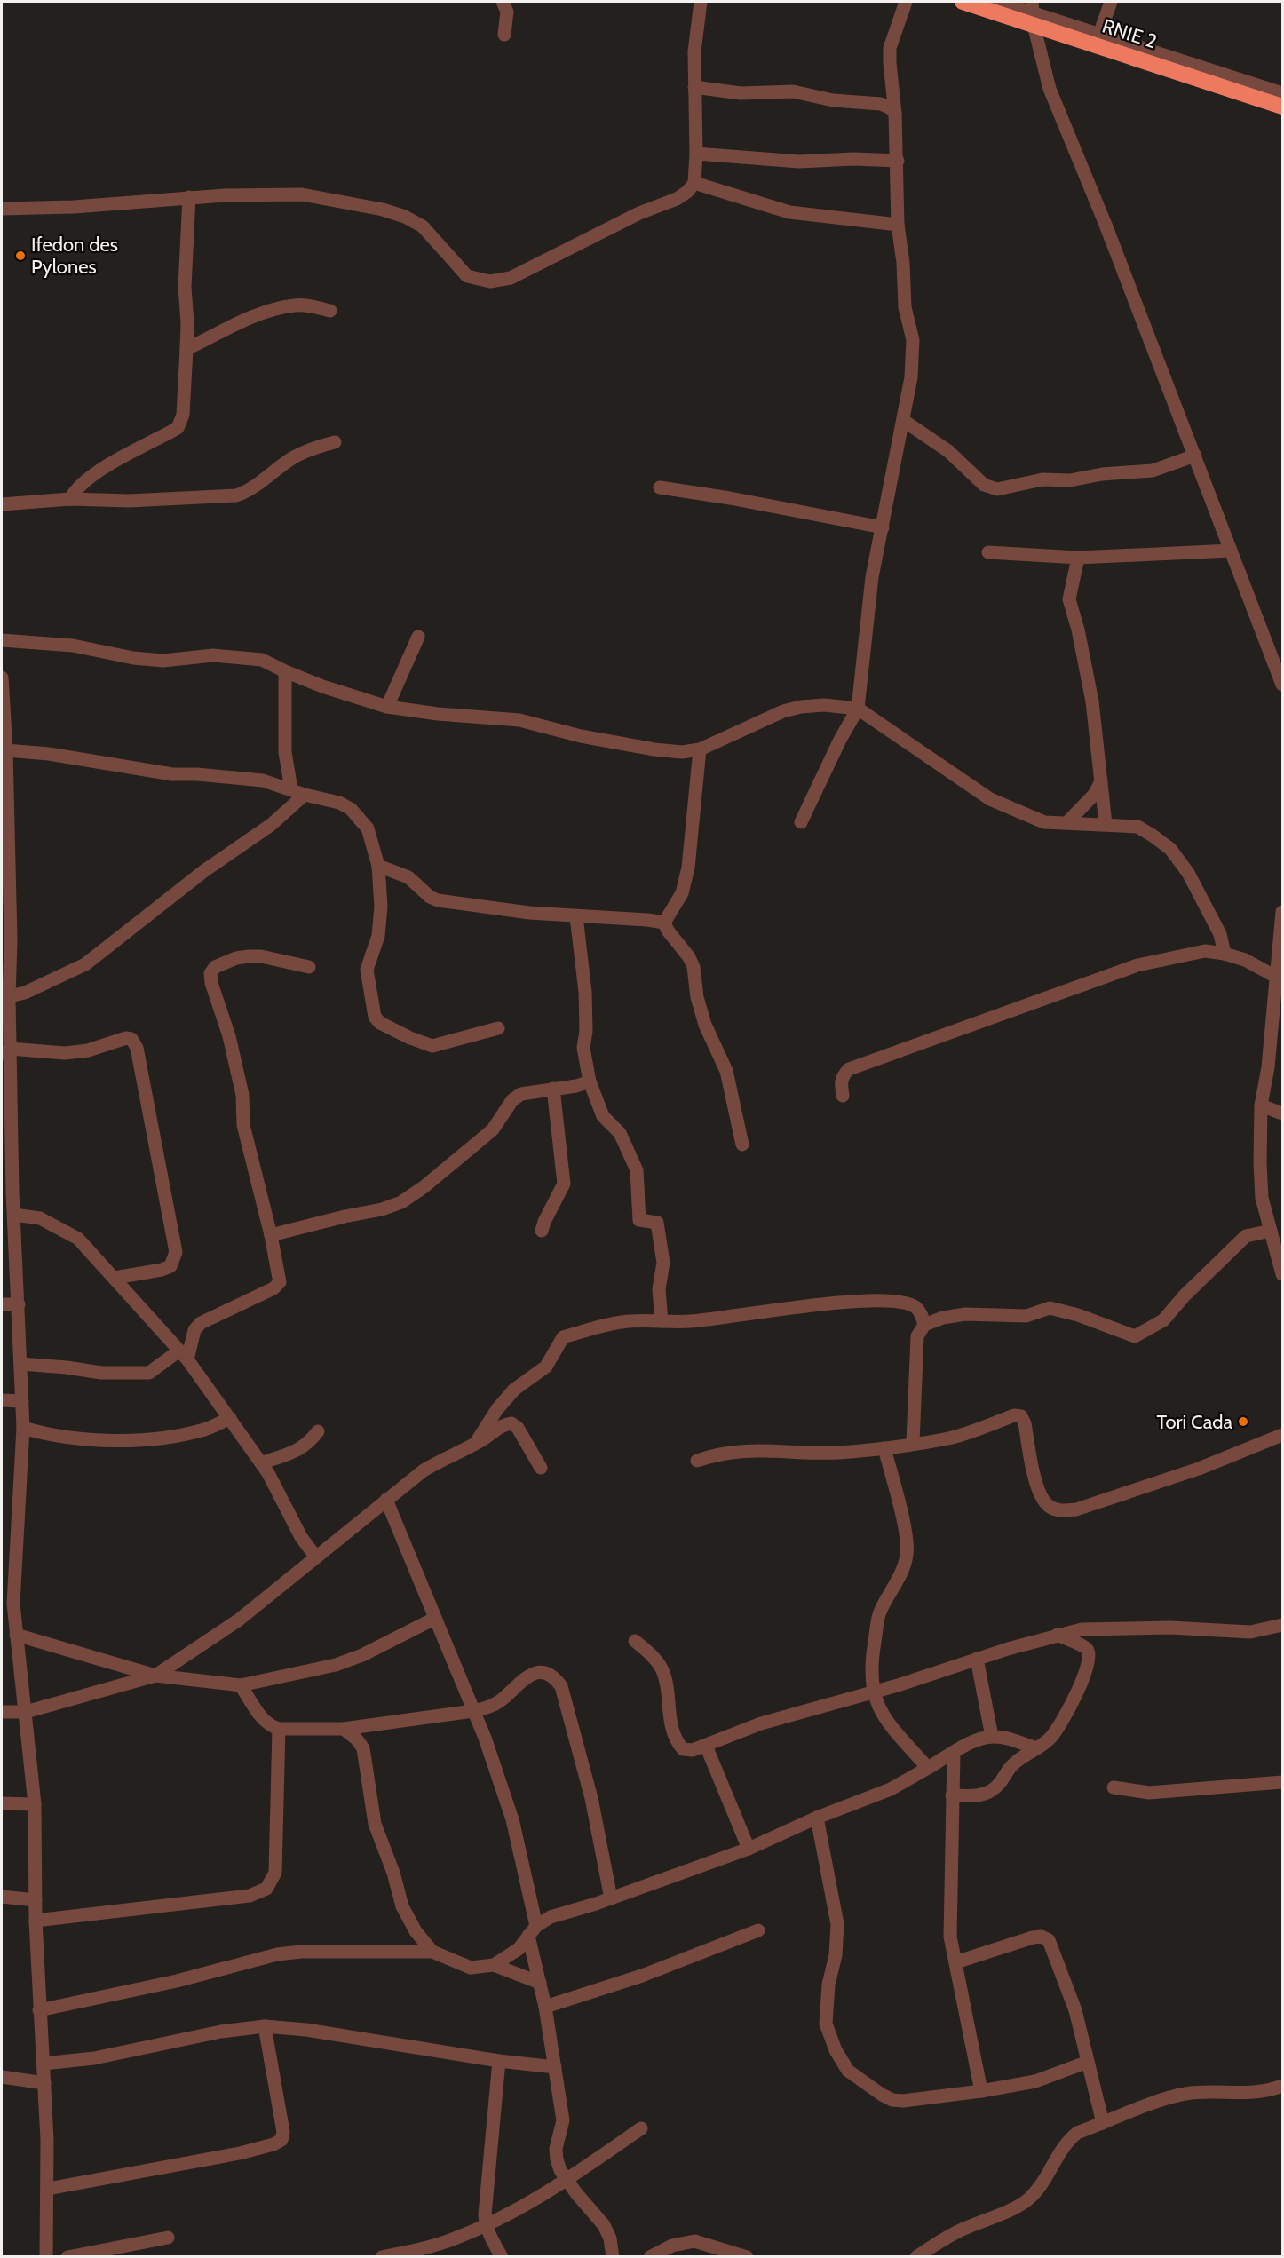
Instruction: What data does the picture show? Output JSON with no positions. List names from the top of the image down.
{
  "streets": {
    "highway": ["RNIE 2"]
  },
  "places": ["Ifedon des Pylones", "Tori Cada"]
}
